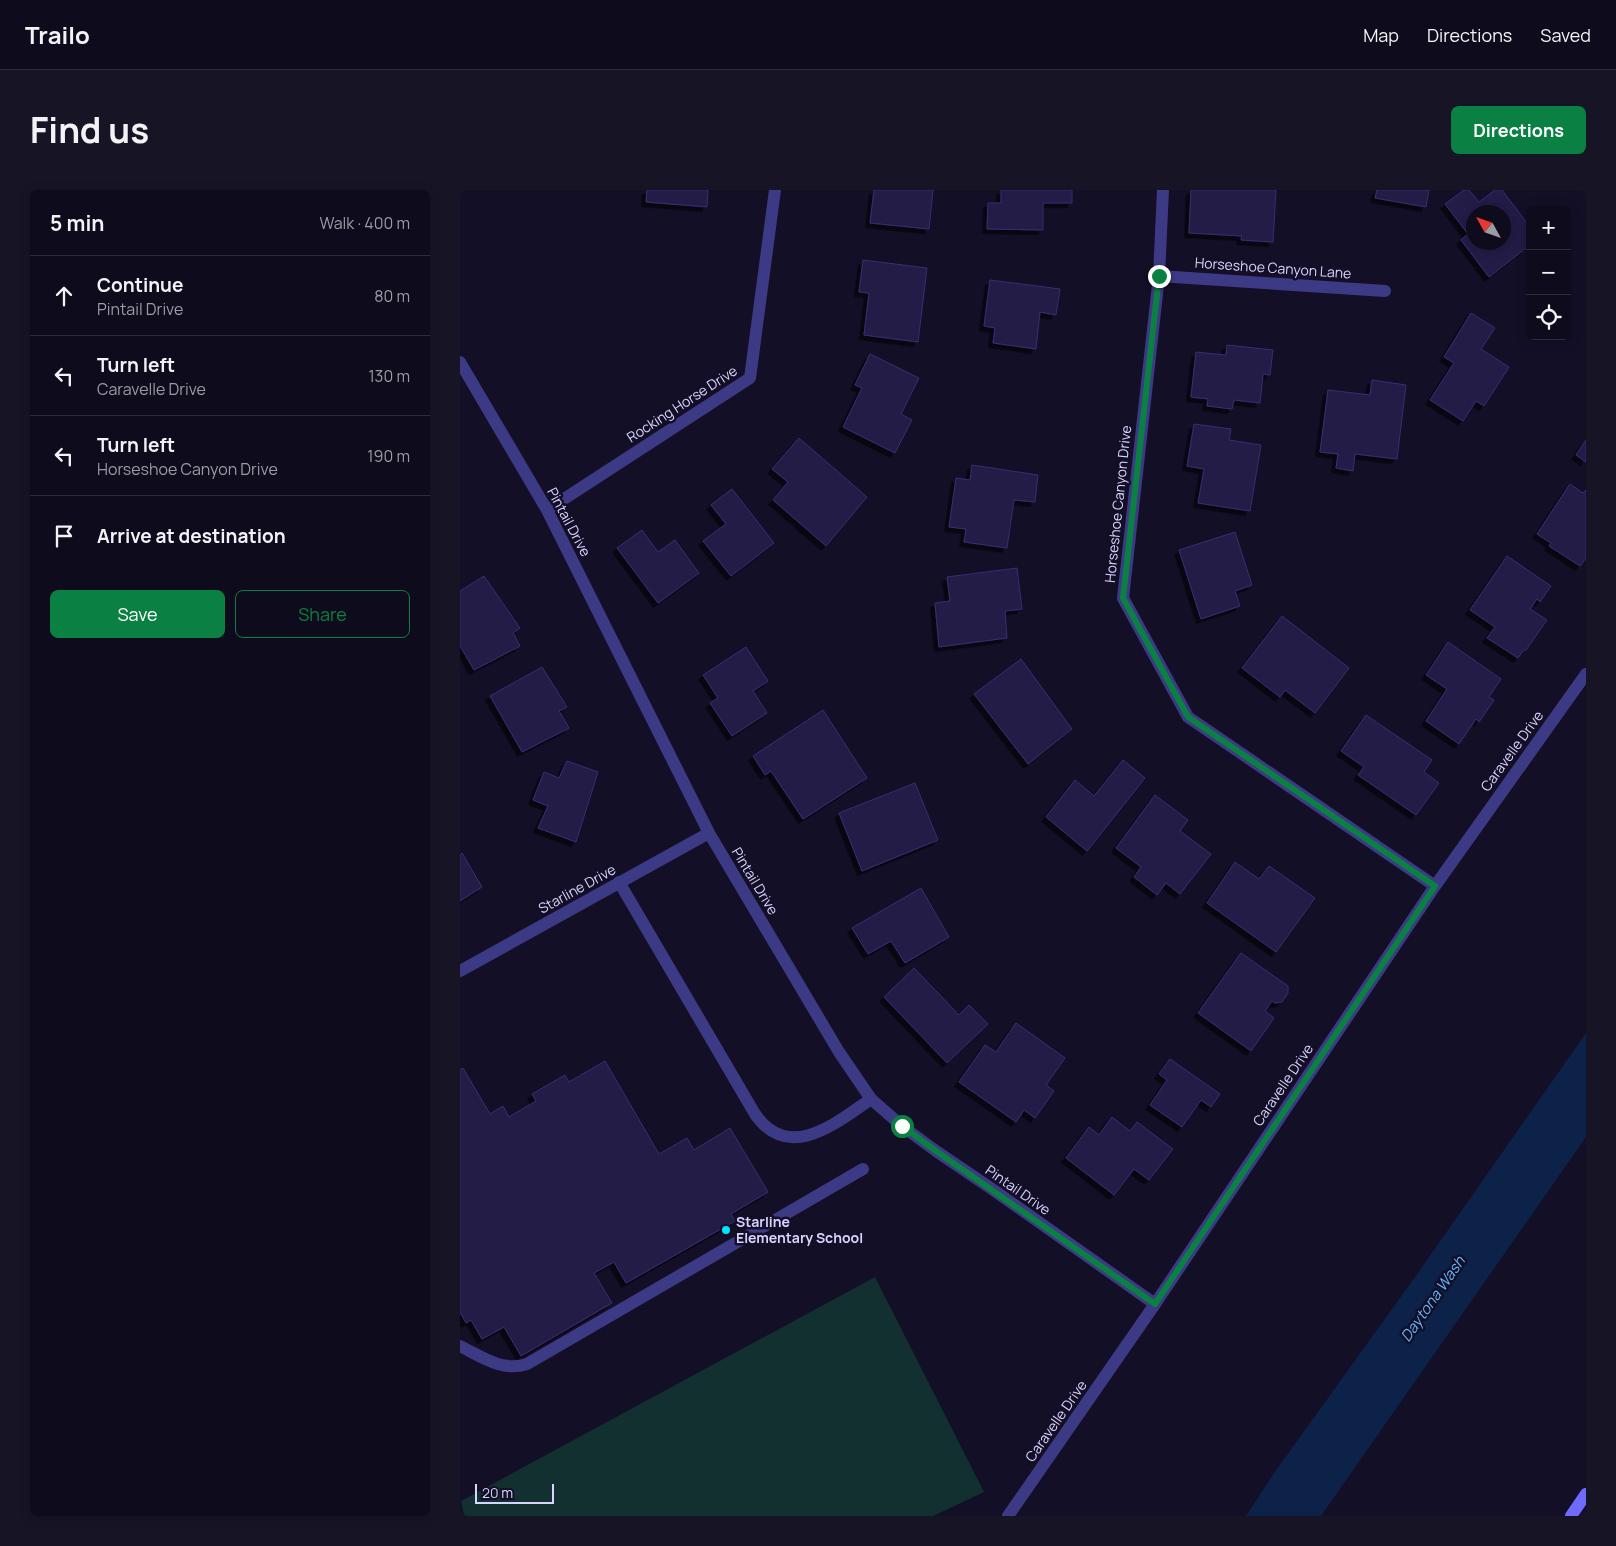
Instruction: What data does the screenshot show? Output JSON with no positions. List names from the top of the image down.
{
  "streets": {
    "street": [
      "Horseshoe Canyon Lane",
      "Rocking Horse Drive",
      "Horseshoe Canyon Drive",
      "Pintail Drive",
      "Caravelle Drive",
      "Starline Drive"
    ]
  },
  "crossings": [
    ["Horseshoe Canyon Lane", "Horseshoe Canyon Drive"],
    ["Rocking Horse Drive", "Pintail Drive"],
    ["Horseshoe Canyon Drive", "Caravelle Drive"],
    ["Pintail Drive", "Caravelle Drive"],
    ["Pintail Drive", "Starline Drive"]
  ],
  "water": ["Daytona Wash"],
  "places": ["Starline Elementary School"],
  "scale_bar": "20 m",
  "north": "top left",
  "page": {
    "header": "Trailo",
    "nav": ["Map", "Directions", "Saved"],
    "title": "Find us",
    "buttons": [
      "Directions",
      ["Save", "Share"]
    ],
    "heading": ["5 min", "Walk · 400 m"],
    "map_buttons": ["+", "−"],
    "list": [
      ["Continue", "Pintail Drive", "80 m"],
      ["Turn left", "Caravelle Drive", "130 m"],
      ["Turn left", "Horseshoe Canyon Drive", "190 m"],
      "Arrive at destination"
    ],
    "scale": "20 m"
  }
}
